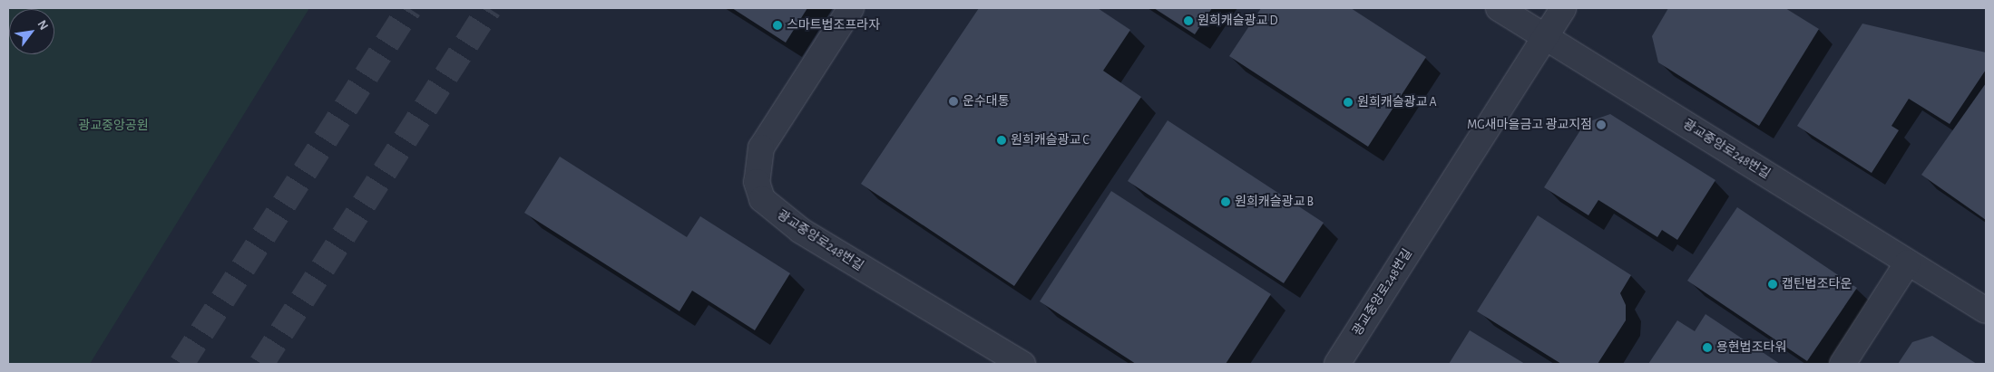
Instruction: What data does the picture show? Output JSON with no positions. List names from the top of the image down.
{
  "streets": {
    "street": ["광교중앙로248번길"]
  },
  "parks": ["광교중앙공원"],
  "places": [
    "원희캐슬광교 D",
    "스마트법조프라자",
    "운수대통",
    "원희캐슬광교 A",
    "MG새마을금고 광교지점",
    "원희캐슬광교 C",
    "원희캐슬광교 B",
    "캡틴법조타운",
    "용현법조타워"
  ],
  "north": "top right"
}
